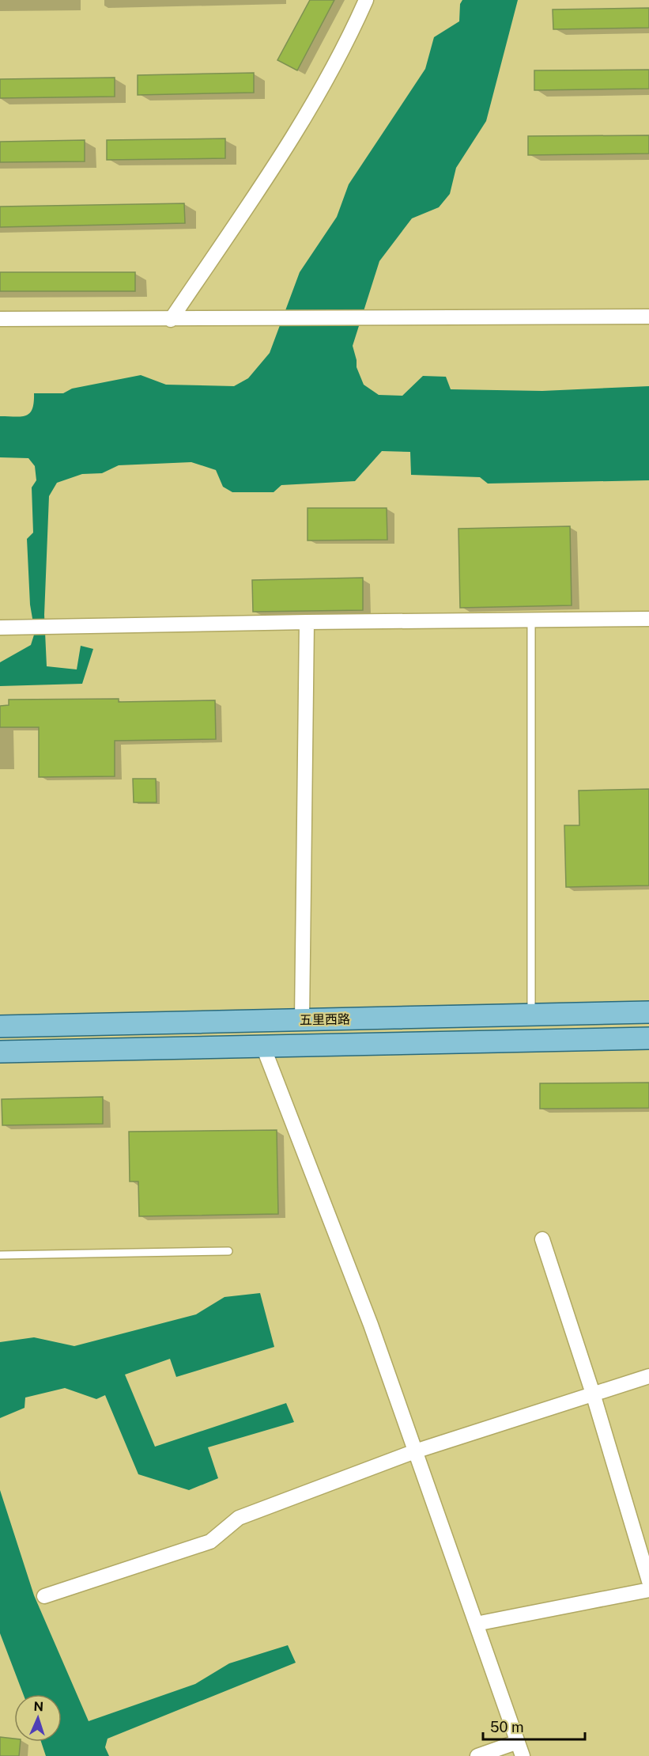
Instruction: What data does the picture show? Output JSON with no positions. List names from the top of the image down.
{
  "streets": {
    "main road": ["五里西路"]
  },
  "scale_bar": "50 m",
  "north": "top"
}
